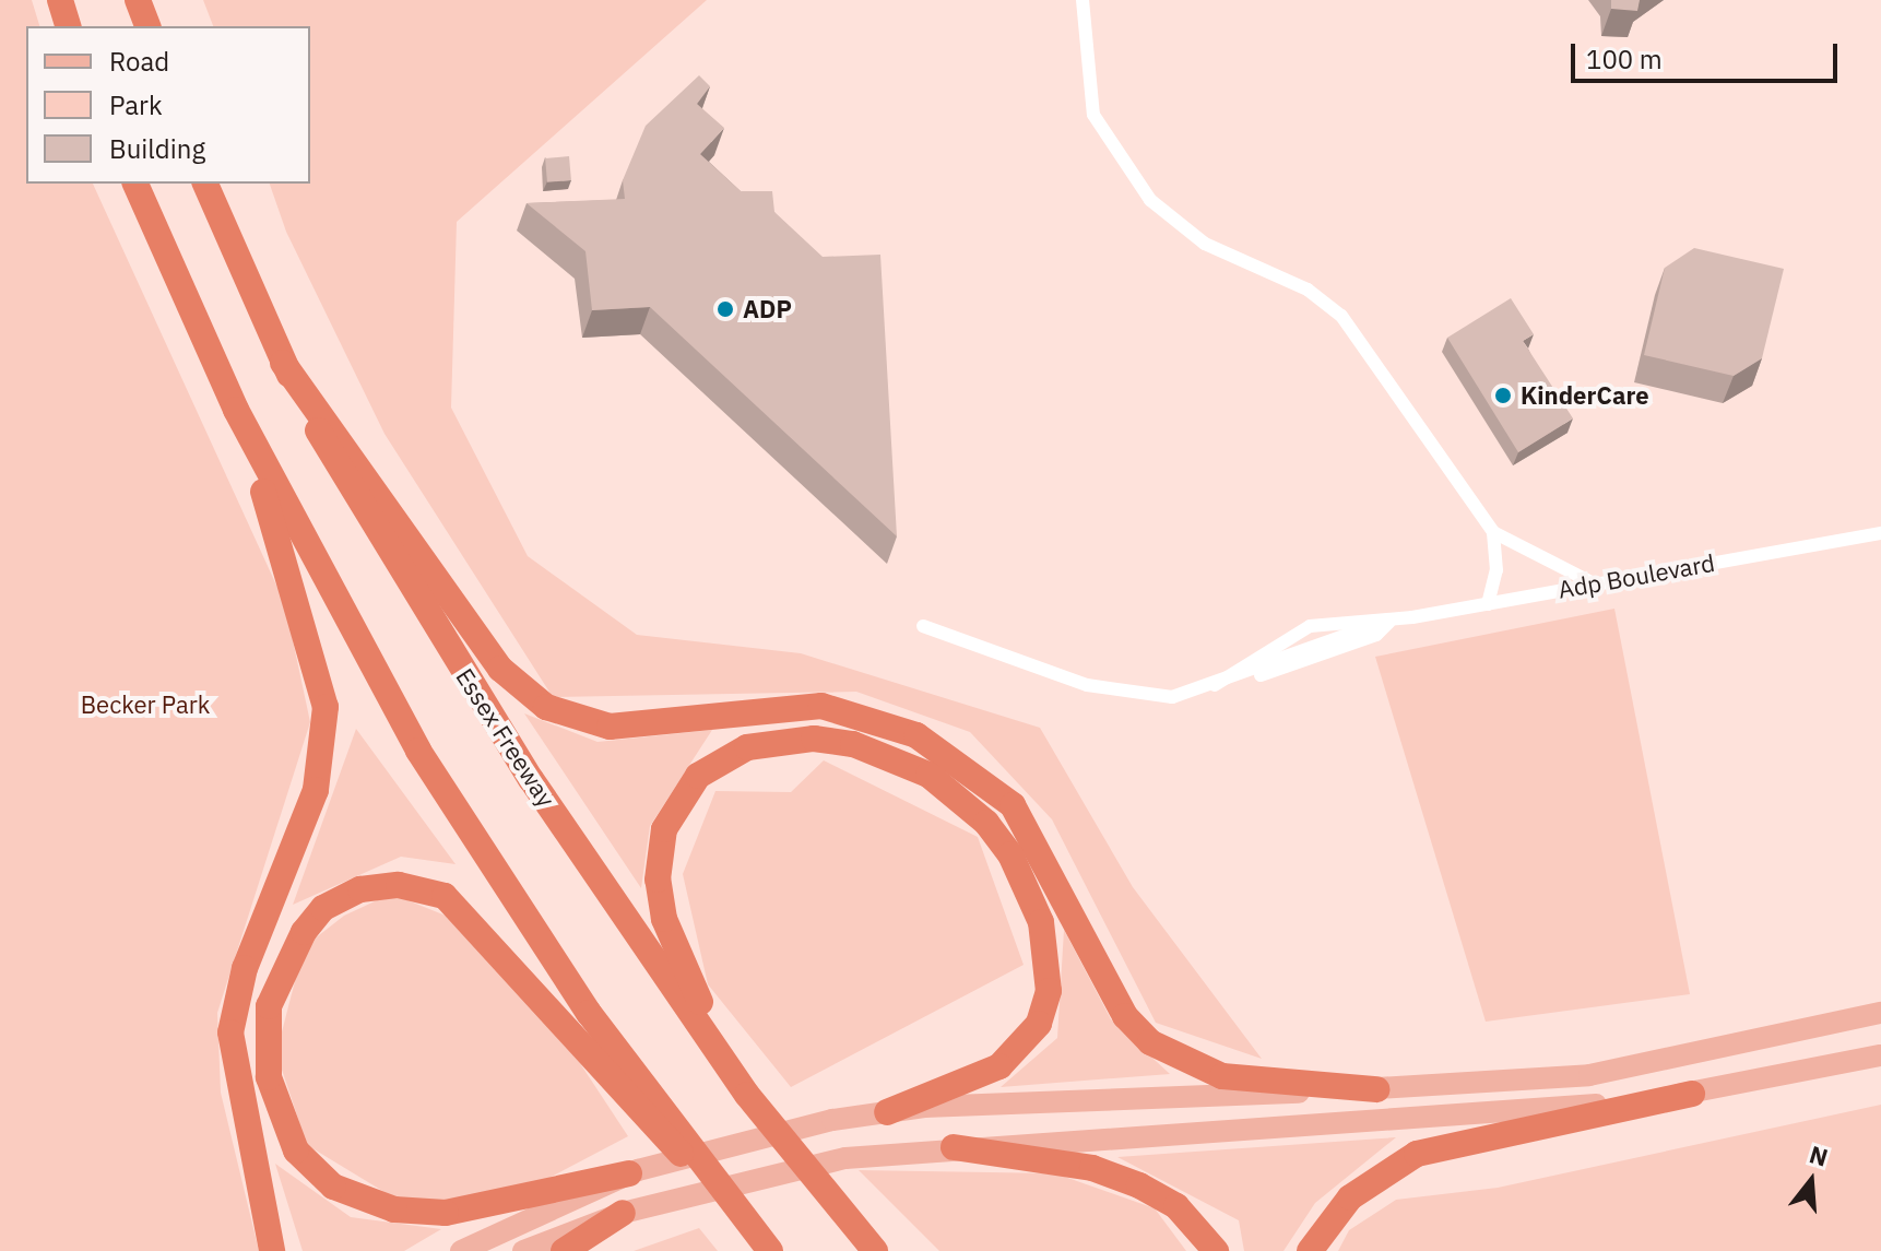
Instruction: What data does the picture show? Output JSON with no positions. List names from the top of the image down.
{
  "streets": {
    "highway": ["Essex Freeway"],
    "street": ["Adp Boulevard"]
  },
  "parks": ["Becker Park"],
  "places": ["ADP", "KinderCare"],
  "legend": ["Road", "Park", "Building"],
  "scale_bar": "100 m",
  "north": "top"
}
